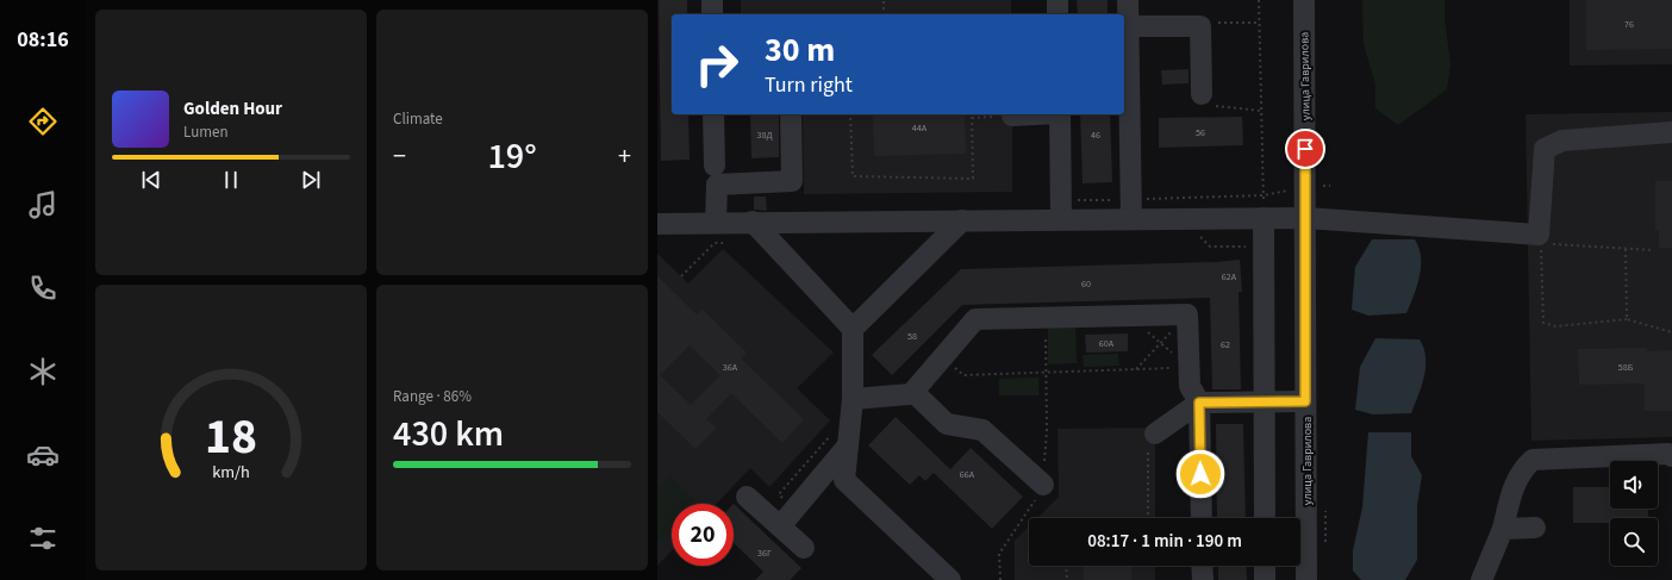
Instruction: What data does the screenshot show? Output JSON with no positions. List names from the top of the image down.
{
  "streets": {
    "street": ["улица Гаврилова"]
  },
  "house_numbers": [
    "76",
    "44А",
    "56",
    "38Д",
    "46",
    "62А",
    "60",
    "58",
    "60А",
    "62",
    "36А",
    "58Б",
    "66А",
    "36Г"
  ],
  "page": {
    "tabs": "08:16",
    "tile": [
      "Climate",
      ["Range · 86%", "430 km"]
    ],
    "turn": ["30 m", "Turn right"],
    "song": ["Golden Hour", "Lumen"],
    "heat": ["−", "19°", "+"],
    "limit": "20",
    "trip": "08:17 · 1 min · 190 m",
    "gauge": ["18", "km/h"]
  }
}
